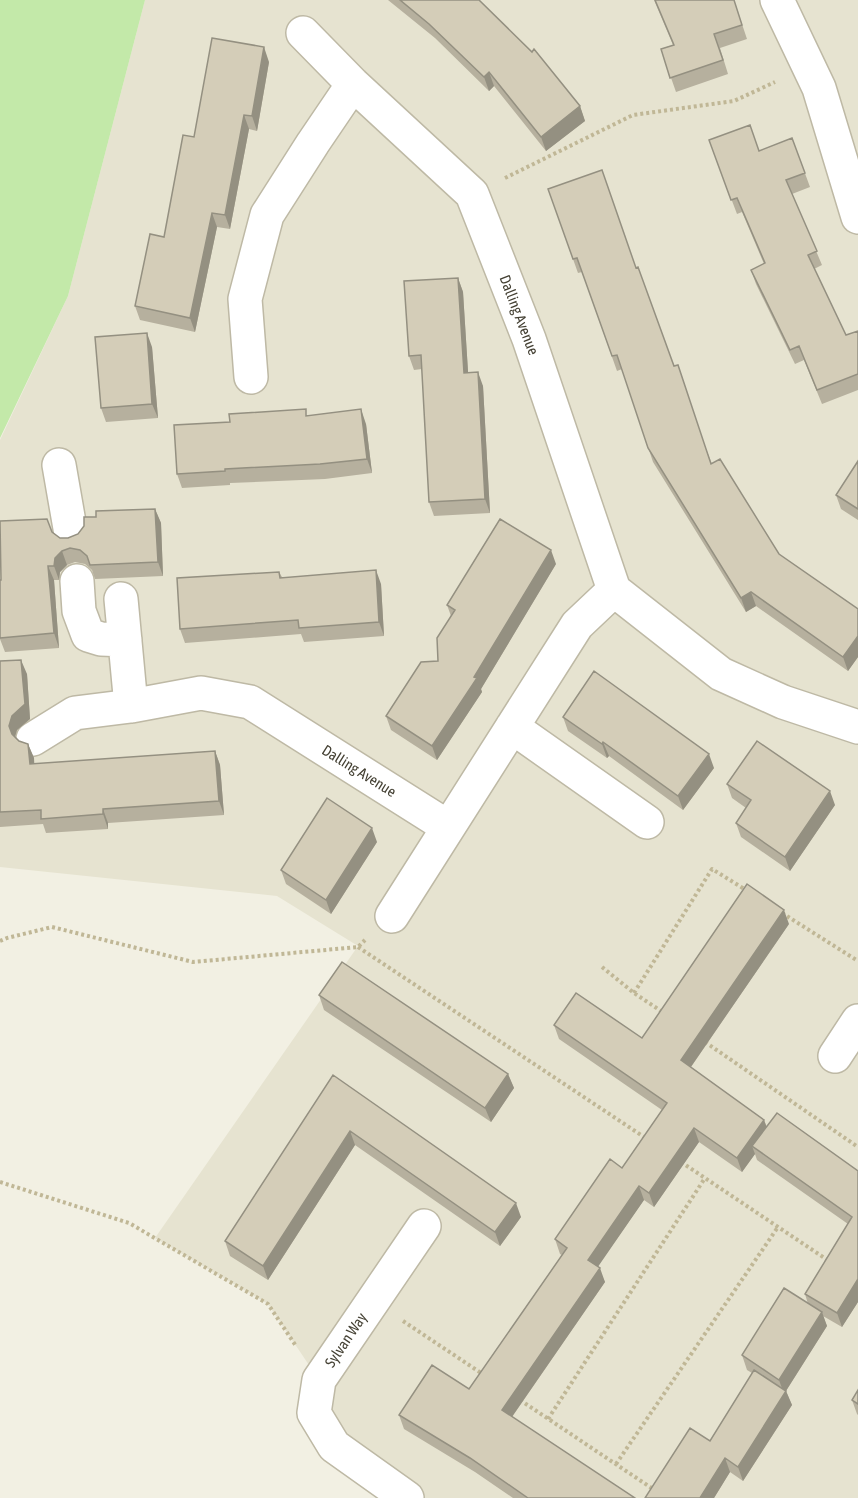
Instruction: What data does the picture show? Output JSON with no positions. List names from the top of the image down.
{
  "streets": {
    "street": ["Dalling Avenue", "Sylvan Way"]
  }
}
